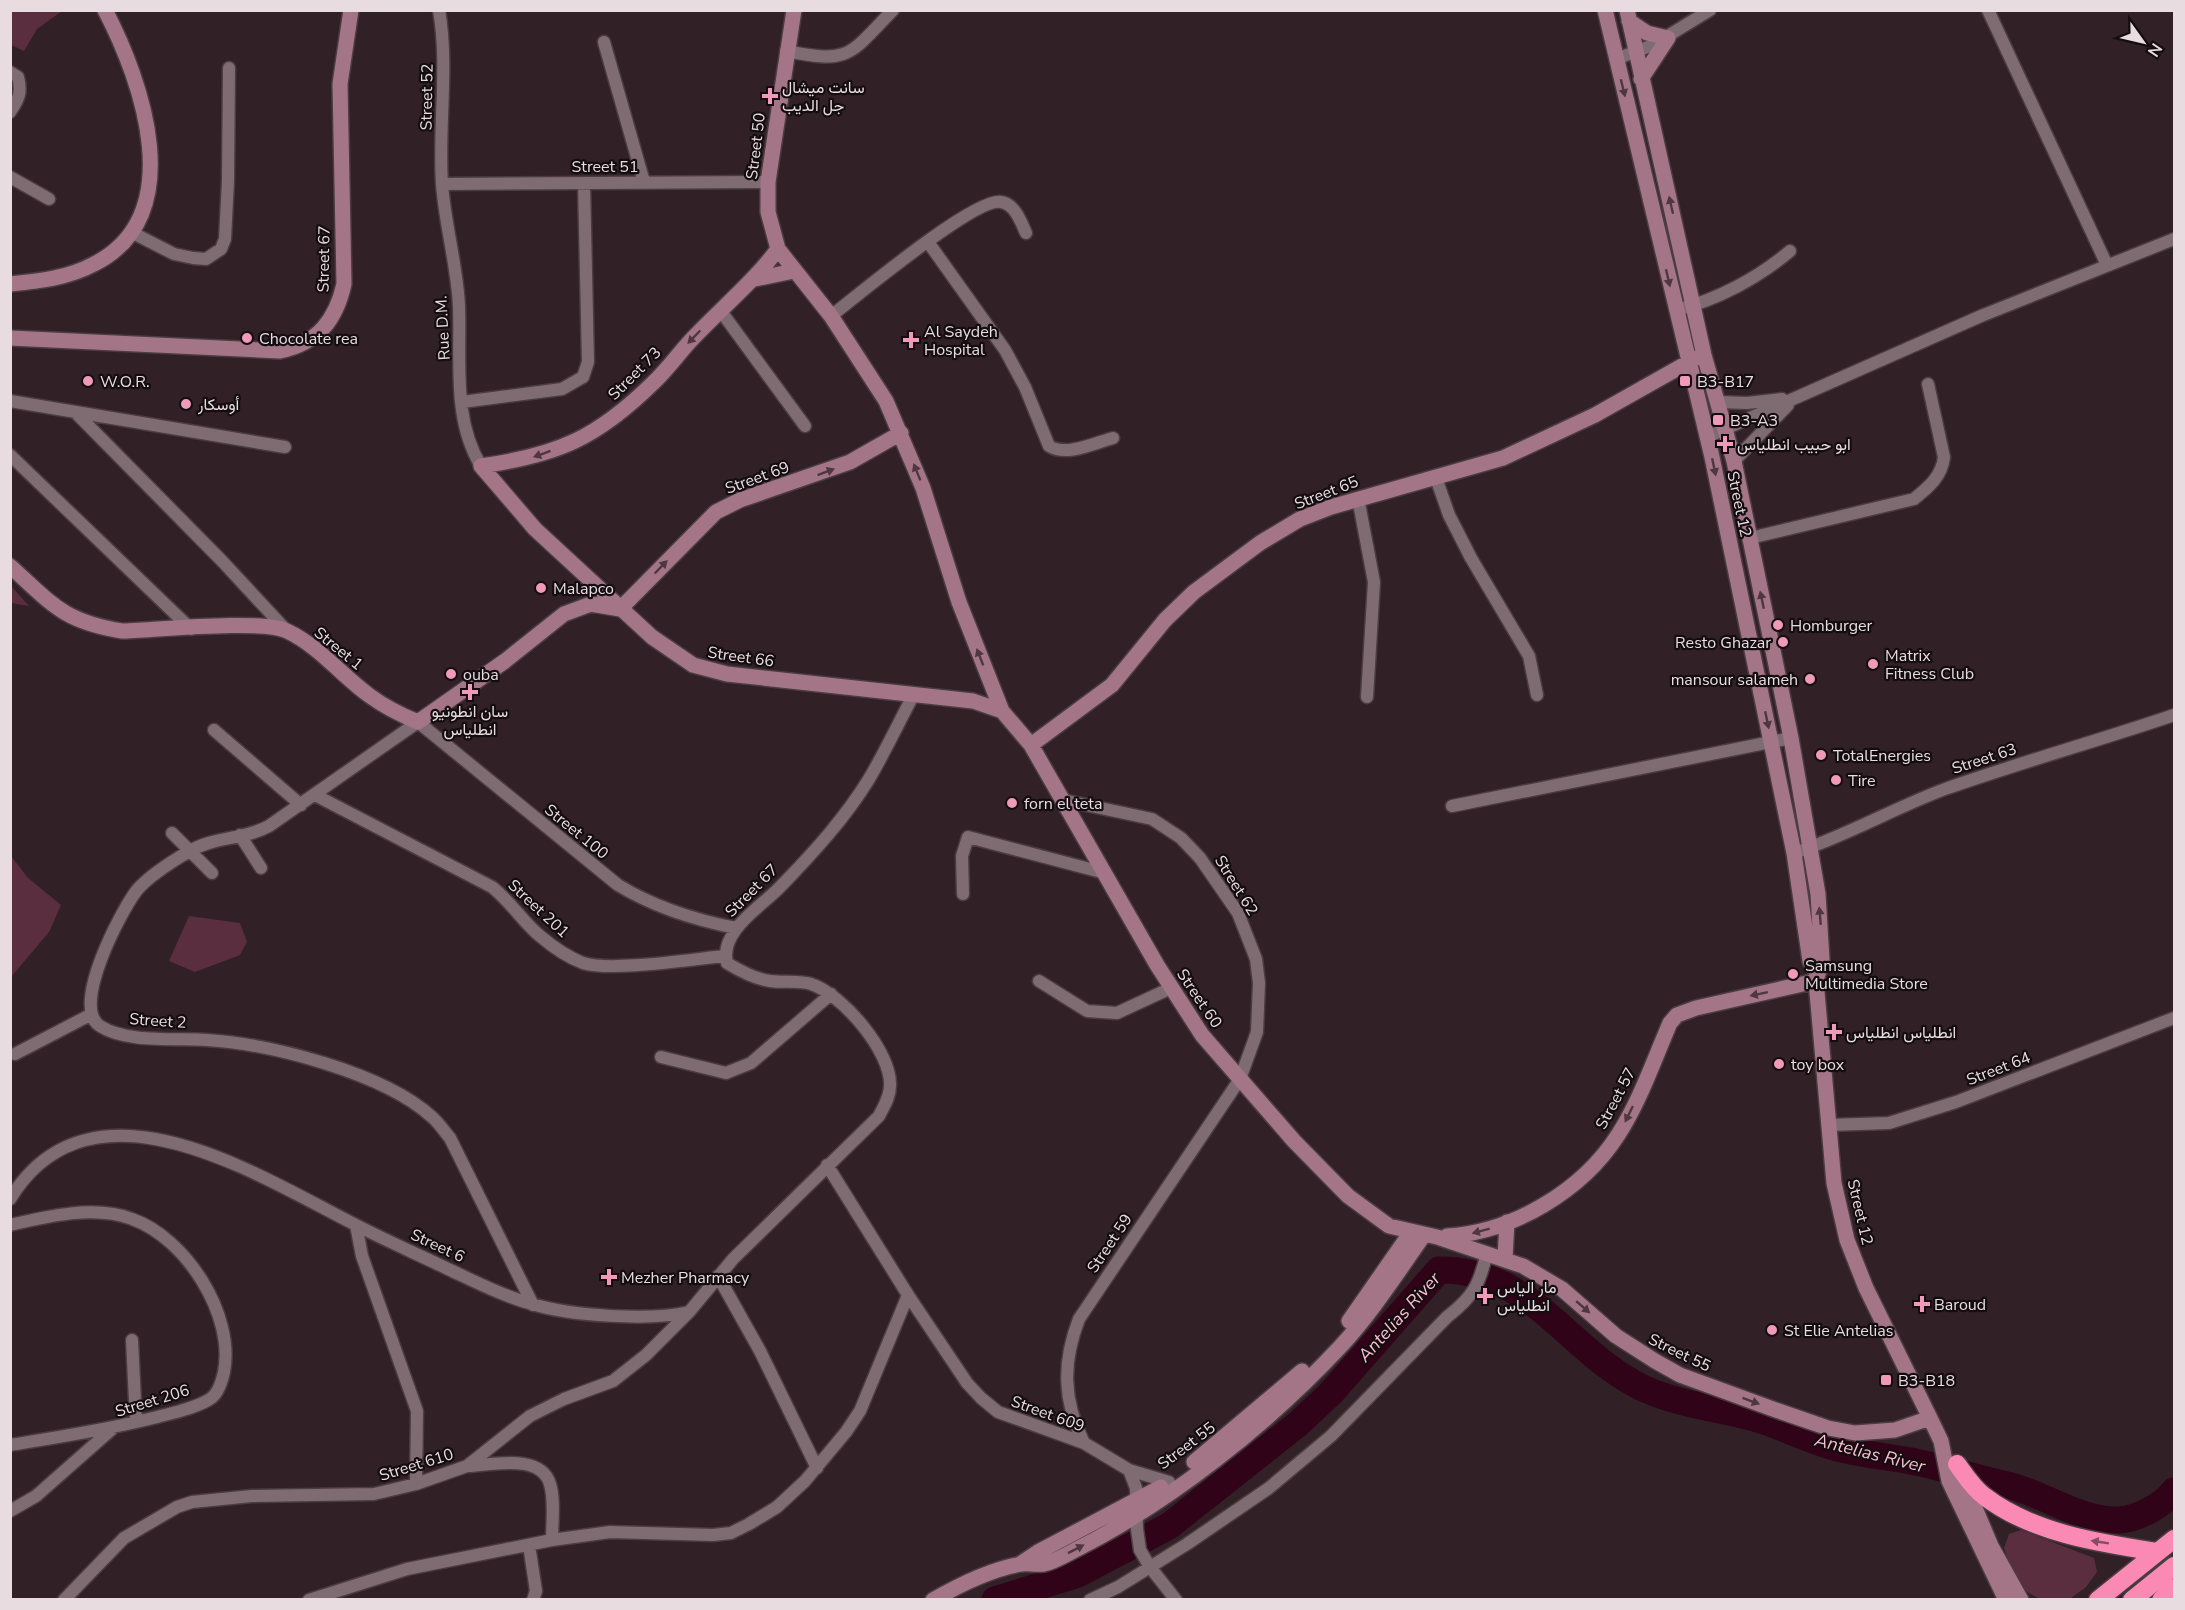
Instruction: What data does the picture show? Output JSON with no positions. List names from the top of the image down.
{
  "streets": {
    "street": [
      "Street 52",
      "Street 50",
      "Street 51",
      "Street 67",
      "Rue D.M.",
      "Street 73",
      "Street 69",
      "Street 65",
      "Street 12",
      "Street 1",
      "Street 66",
      "Street 63",
      "Street 100",
      "Street 62",
      "Street 201",
      "Street 60",
      "Street 2",
      "Street 64",
      "Street 57",
      "Street 59",
      "Street 6",
      "Street 55",
      "Street 206",
      "Street 609",
      "Street 610"
    ]
  },
  "crossings": [
    ["Street 52", "Street 51"],
    ["Street 52", "Rue D.M."],
    ["Street 50", "Street 51"],
    ["Street 50", "Street 73"],
    ["Street 50", "Street 69"],
    ["Street 50", "Street 66"],
    ["Street 50", "Street 60"],
    ["Street 51", "Rue D.M."],
    ["Street 67", "Street 66"],
    ["Street 67", "Street 100"],
    ["Street 67", "Street 201"],
    ["Rue D.M.", "Street 73"],
    ["Rue D.M.", "Street 66"],
    ["Street 73", "Street 66"],
    ["Street 69", "Street 66"],
    ["Street 65", "Street 12"],
    ["Street 65", "Street 60"],
    ["Street 12", "Street 63"],
    ["Street 12", "Street 64"],
    ["Street 12", "Street 57"],
    ["Street 12", "Street 55"],
    ["Street 1", "Street 100"],
    ["Street 66", "Street 60"],
    ["Street 62", "Street 60"],
    ["Street 62", "Street 59"],
    ["Street 60", "Street 57"],
    ["Street 60", "Street 59"],
    ["Street 60", "Street 55"],
    ["Street 2", "Street 6"],
    ["Street 57", "Street 55"],
    ["Street 59", "Street 609"],
    ["Street 6", "Street 610"],
    ["Street 55", "Street 609"]
  ],
  "one_way": [
    "Street 50",
    "Street 73",
    "Street 69",
    "Street 57",
    "Street 55"
  ],
  "water": ["Antelias River"],
  "places": {
    "health": [
      "سانت ميشال جل الديب",
      "Al Saydeh Hospital",
      "ابو حبيب انطلياس",
      "سان انطونيو انطلياس",
      "انطلياس انطلياس",
      "Mezher Pharmacy",
      "مار الياس انطلياس",
      "Baroud"
    ],
    "other": [
      "Chocolate rea",
      "W.O.R.",
      "أوسكار",
      "Malapco",
      "Homburger",
      "Resto Ghazar",
      "Matrix Fitness Club",
      "ouba",
      "mansour salameh",
      "TotalEnergies",
      "Tire",
      "forn el teta",
      "Samsung Multimedia Store",
      "toy box",
      "St Elie Antelias"
    ],
    "transit": ["B3-B17", "B3-A3", "B3-B18"]
  },
  "north": "bottom right"
}
